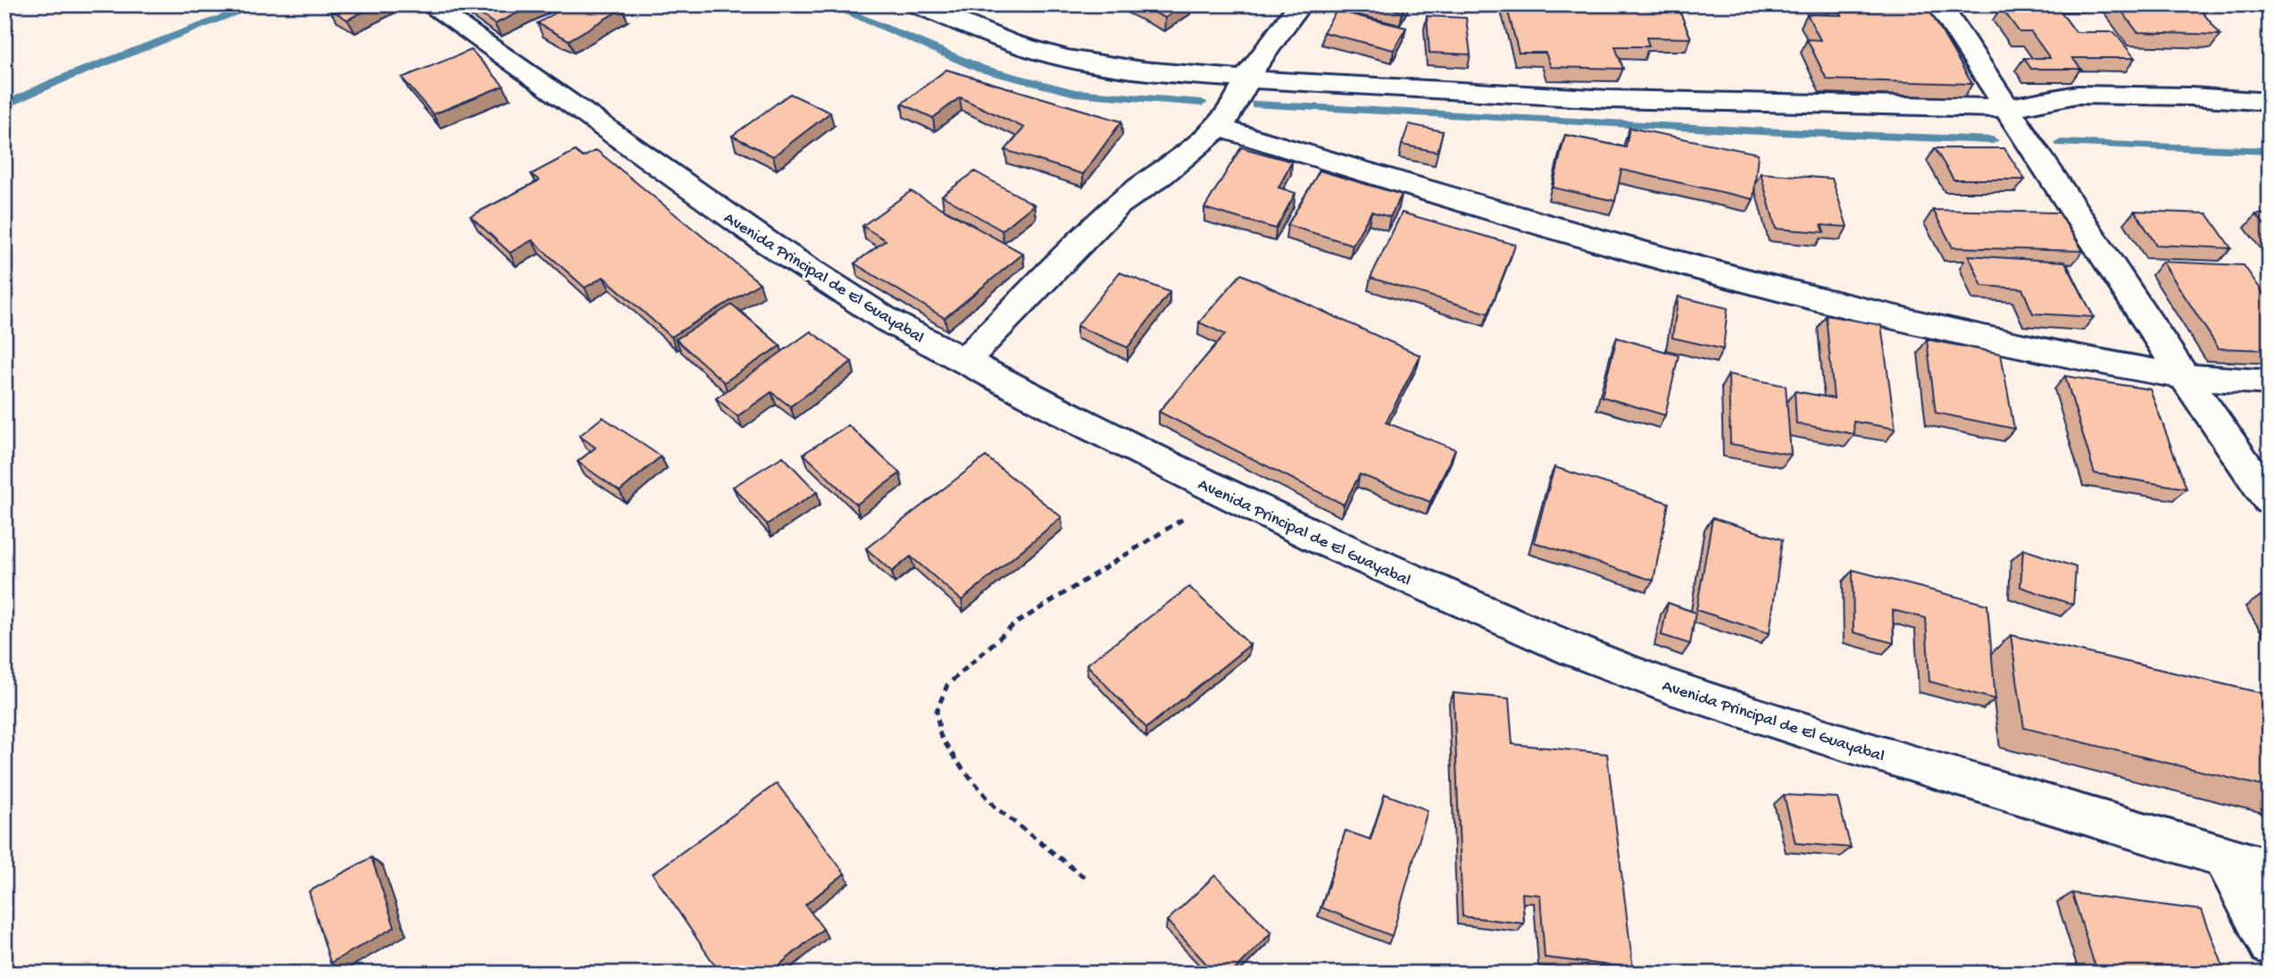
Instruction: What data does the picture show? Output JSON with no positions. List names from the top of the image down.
{
  "streets": {
    "street": ["Avenida Principal de El Guayabal"]
  }
}
